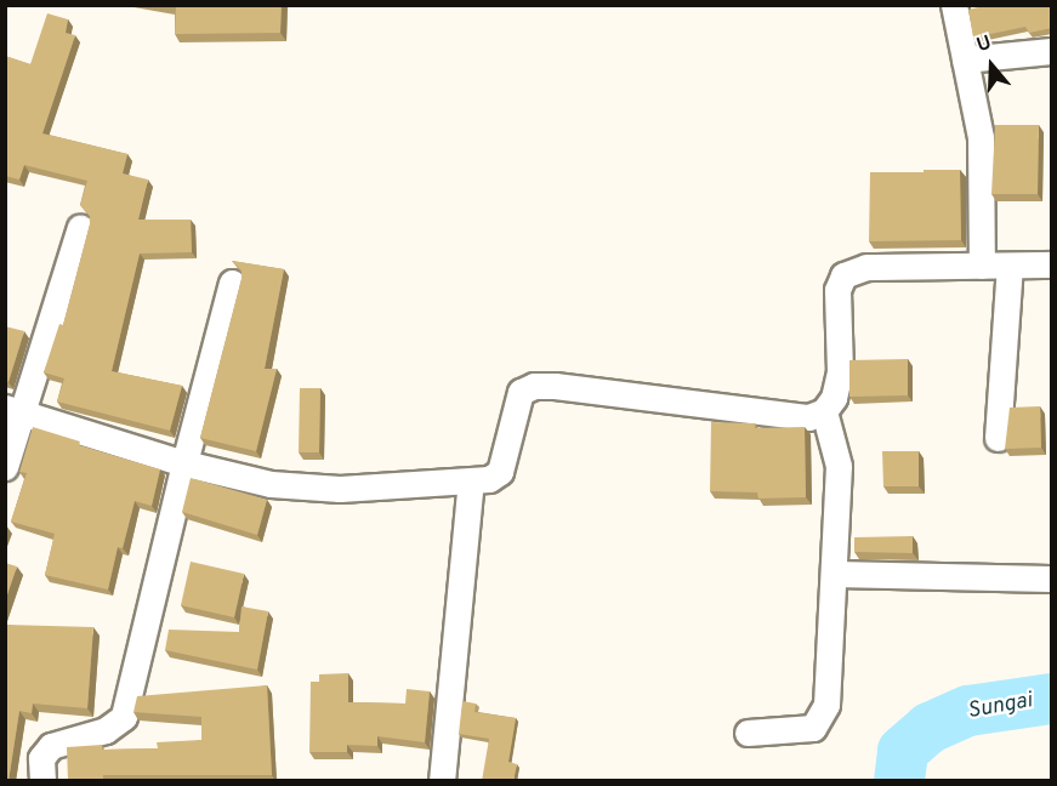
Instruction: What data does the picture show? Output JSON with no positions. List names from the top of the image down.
{
  "water": ["Sungai"],
  "north": "top"
}
